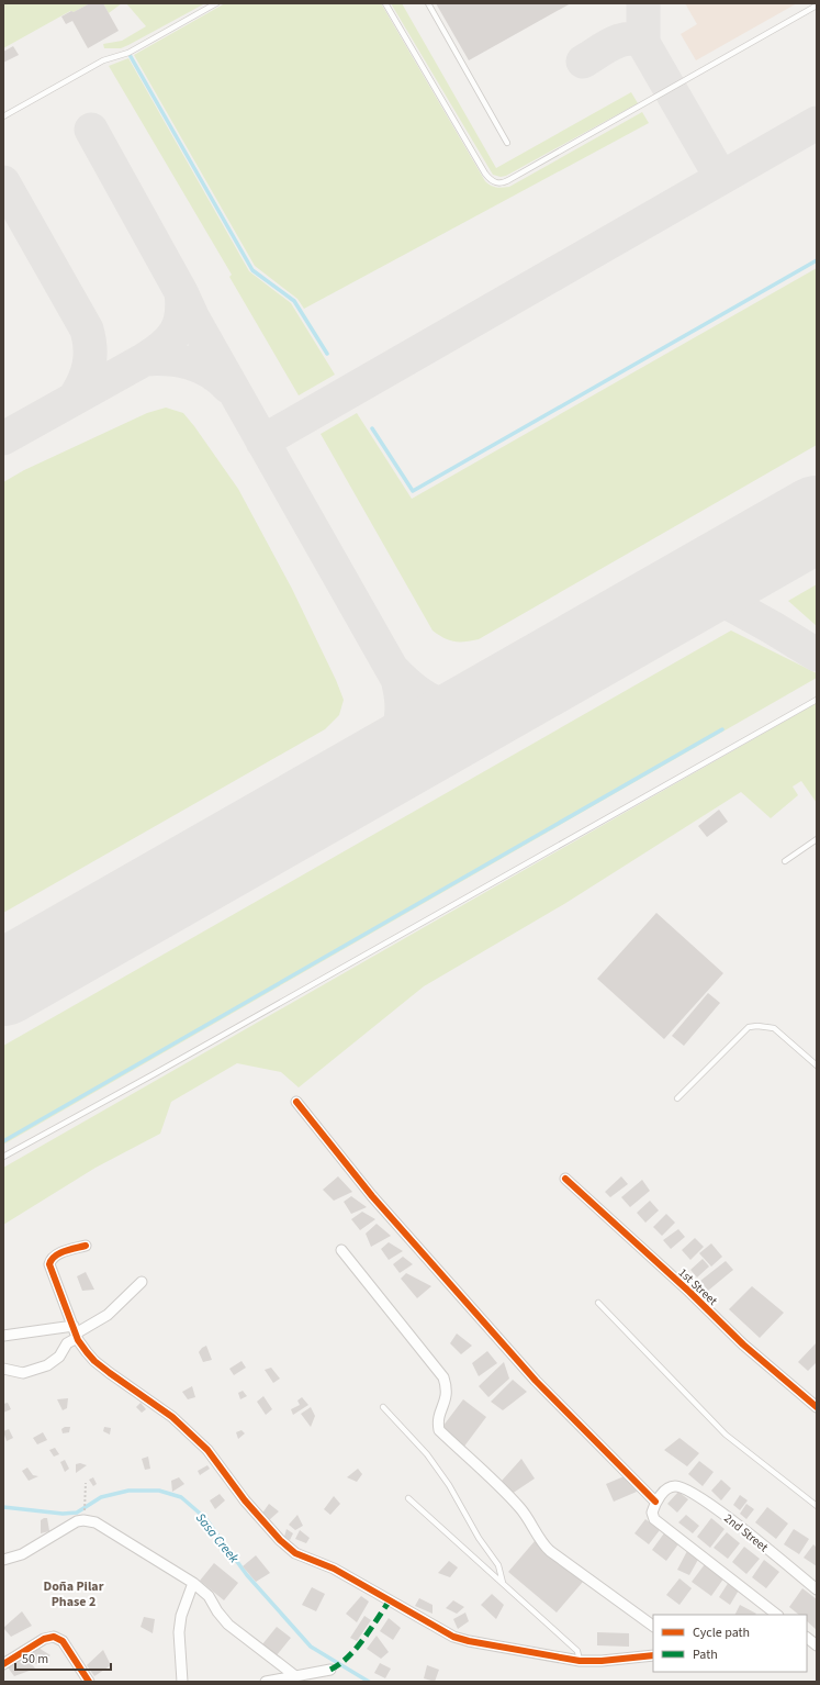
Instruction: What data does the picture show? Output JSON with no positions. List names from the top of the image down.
{
  "streets": {
    "street": ["1st Street", "2nd Street"]
  },
  "districts": ["Doña Pilar Phase 2"],
  "water": ["Sasa Creek"],
  "legend": ["Cycle path", "Path"],
  "scale_bar": "50 m"
}
